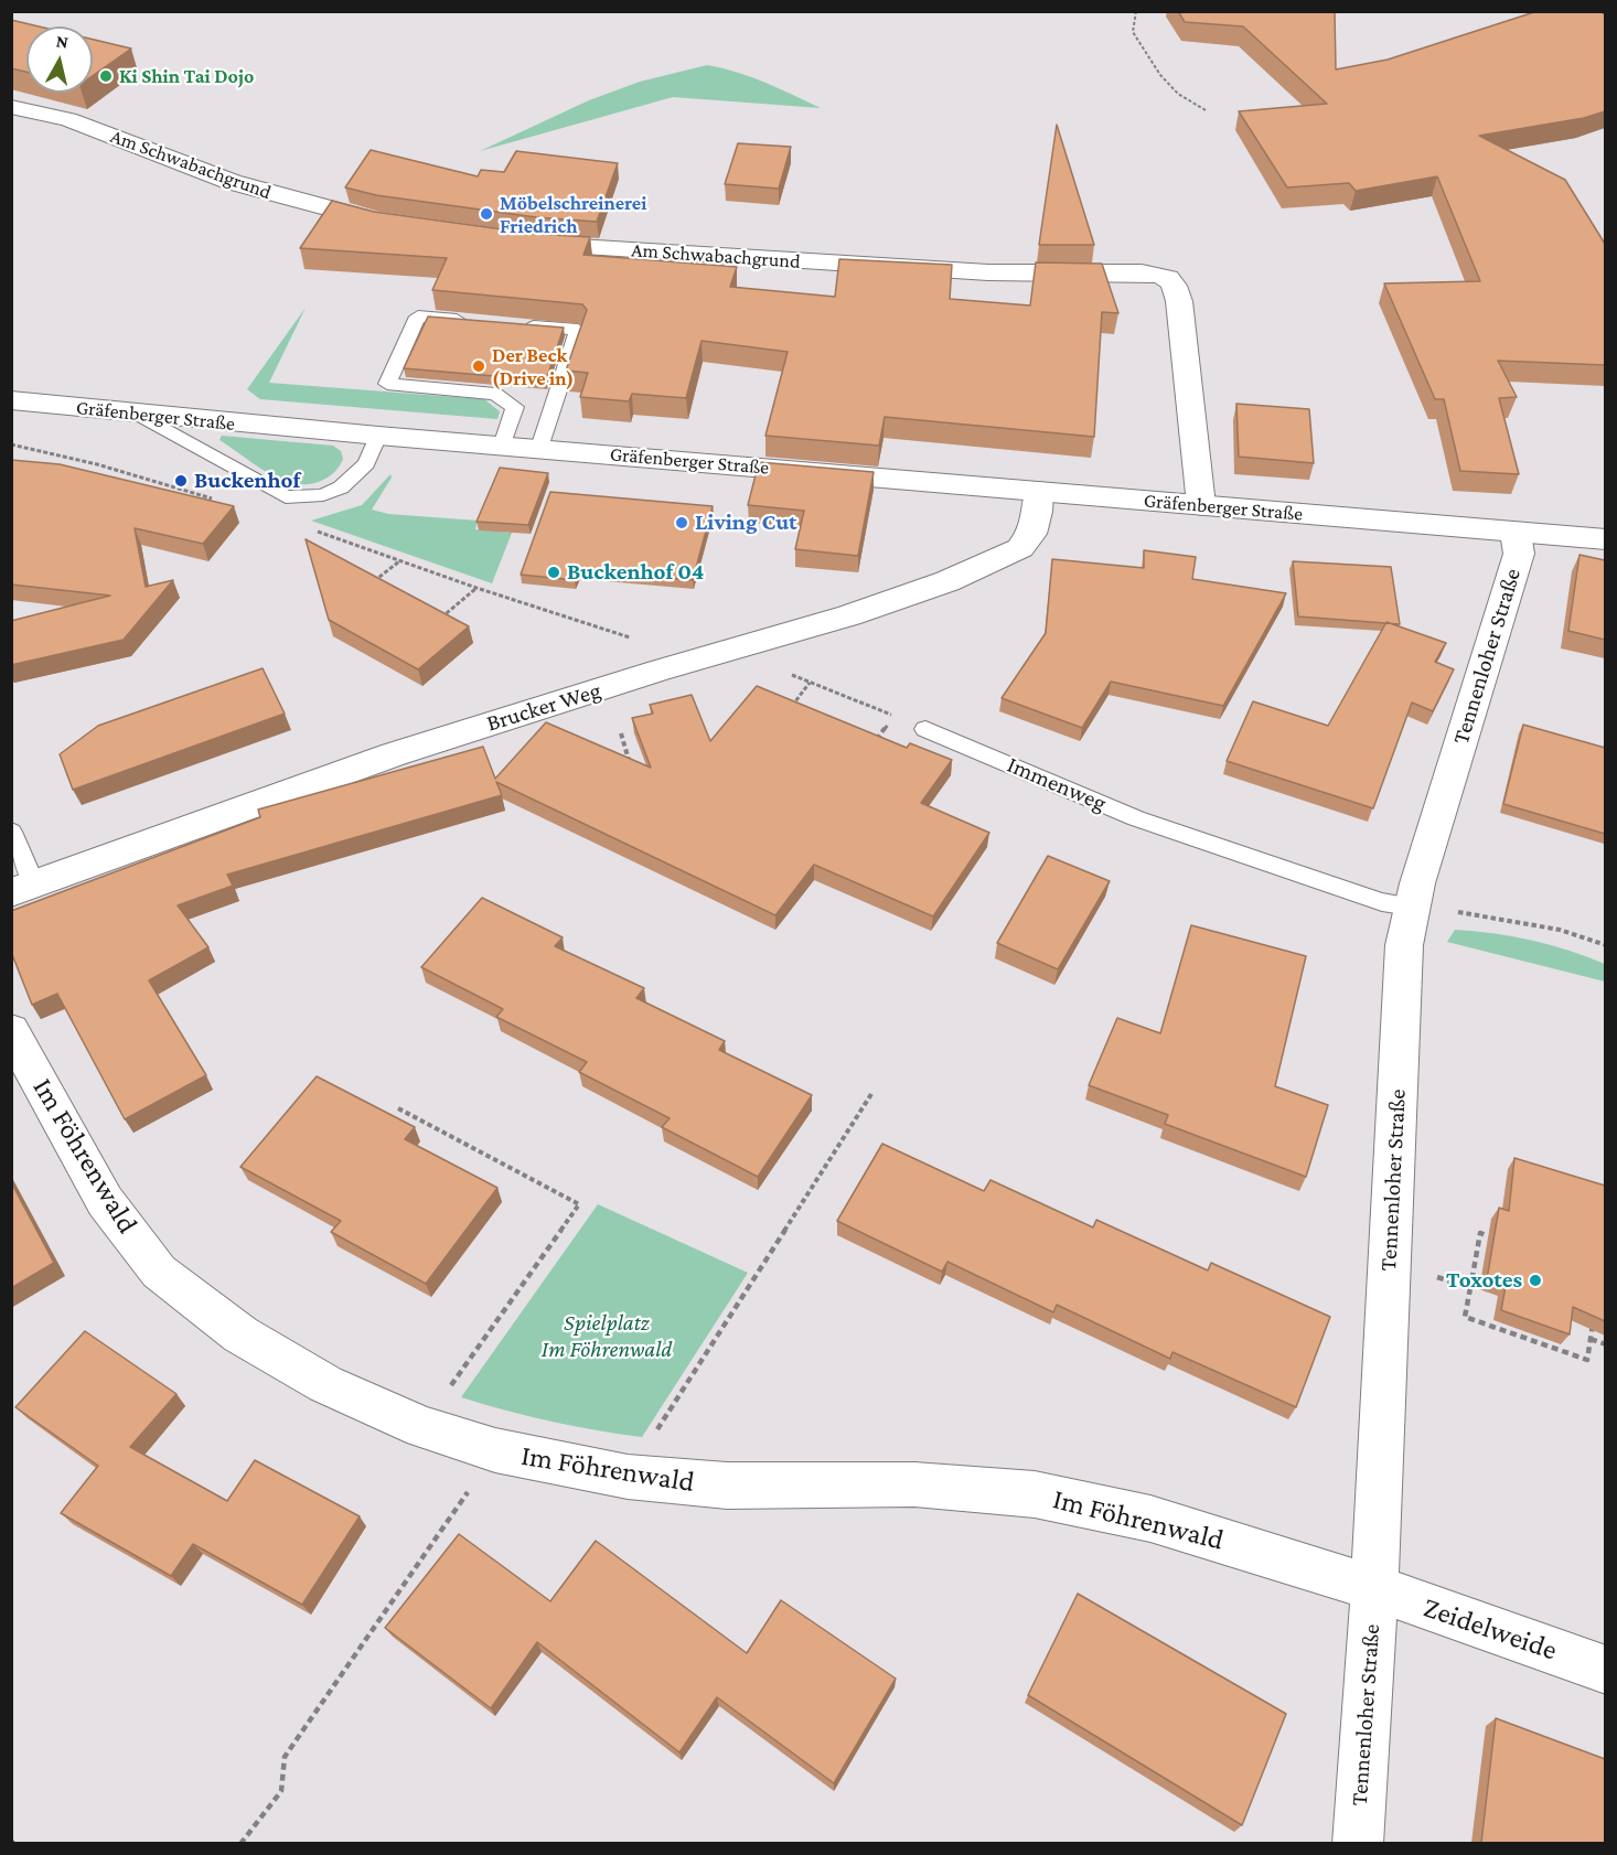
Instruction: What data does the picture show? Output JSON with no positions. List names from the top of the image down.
{
  "streets": {
    "street": [
      "Am Schwabachgrund",
      "Gräfenberger Straße",
      "Tennenloher Straße",
      "Brucker Weg",
      "Im Föhrenwald",
      "Zeidelweide"
    ],
    "lane": ["Immenweg"]
  },
  "crossings": [
    ["Am Schwabachgrund", "Gräfenberger Straße"],
    ["Gräfenberger Straße", "Tennenloher Straße"],
    ["Gräfenberger Straße", "Brucker Weg"],
    ["Tennenloher Straße", "Immenweg"],
    ["Tennenloher Straße", "Im Föhrenwald"],
    ["Tennenloher Straße", "Zeidelweide"],
    ["Im Föhrenwald", "Zeidelweide"]
  ],
  "parks": ["Spielplatz Im Föhrenwald"],
  "places": [
    "Ki Shin Tai Dojo",
    "Möbelschreinerei Friedrich",
    "Der Beck (Drive in)",
    "Buckenhof",
    "Living Cut",
    "Buckenhof 04",
    "Toxotes"
  ],
  "north": "top"
}
